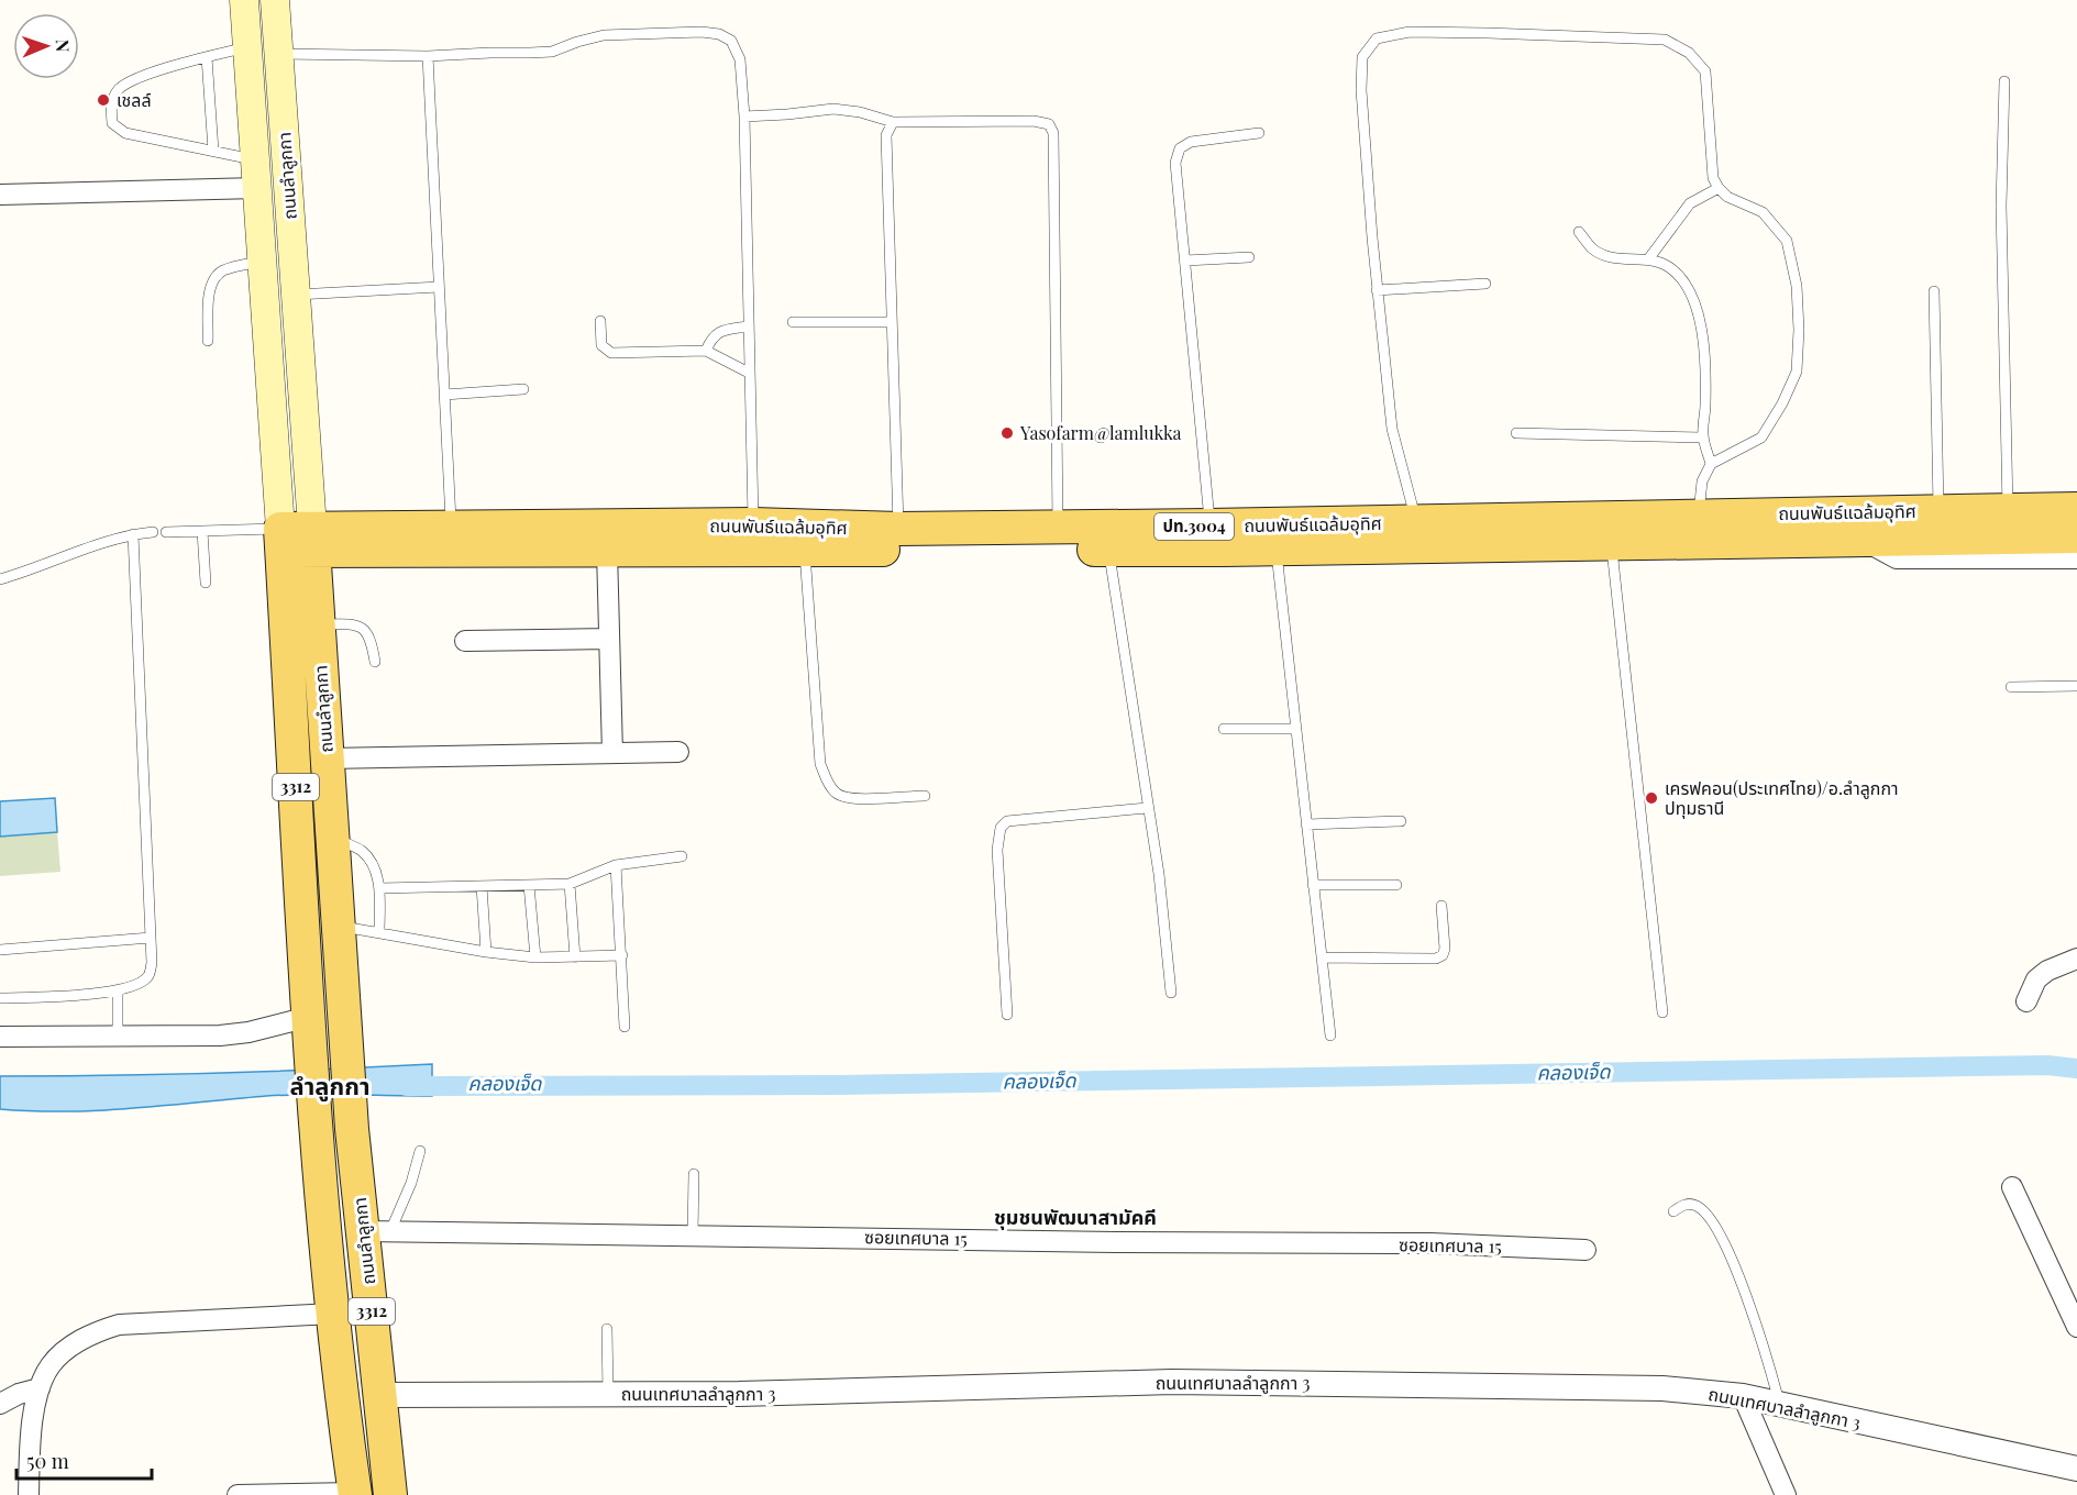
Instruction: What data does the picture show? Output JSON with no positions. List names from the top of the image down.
{
  "streets": {
    "main road": [
      "ถนนลำลูกกา",
      "ถนนพันธ์แฉล้มอุทิศ",
      "ปท.3004",
      "3312"
    ],
    "street": ["ซอยเทศบาล 15", "ถนนเทศบาลลำลูกกา 3"]
  },
  "crossings": [
    ["ถนนลำลูกกา", "ถนนพันธ์แฉล้มอุทิศ"],
    ["ถนนลำลูกกา", "ซอยเทศบาล 15"],
    ["ถนนลำลูกกา", "ถนนเทศบาลลำลูกกา 3"]
  ],
  "districts": ["ลำลูกกา", "ชุมชนพัฒนาสามัคคี"],
  "water": ["คลองเจ็ด"],
  "places": ["เชลล์", "Yasofarm@lamlukka", "เครฟคอน(ประเทศไทย)/อ.ลำลูกกา ปทุมธานี"],
  "scale_bar": "50 m",
  "north": "right"
}
